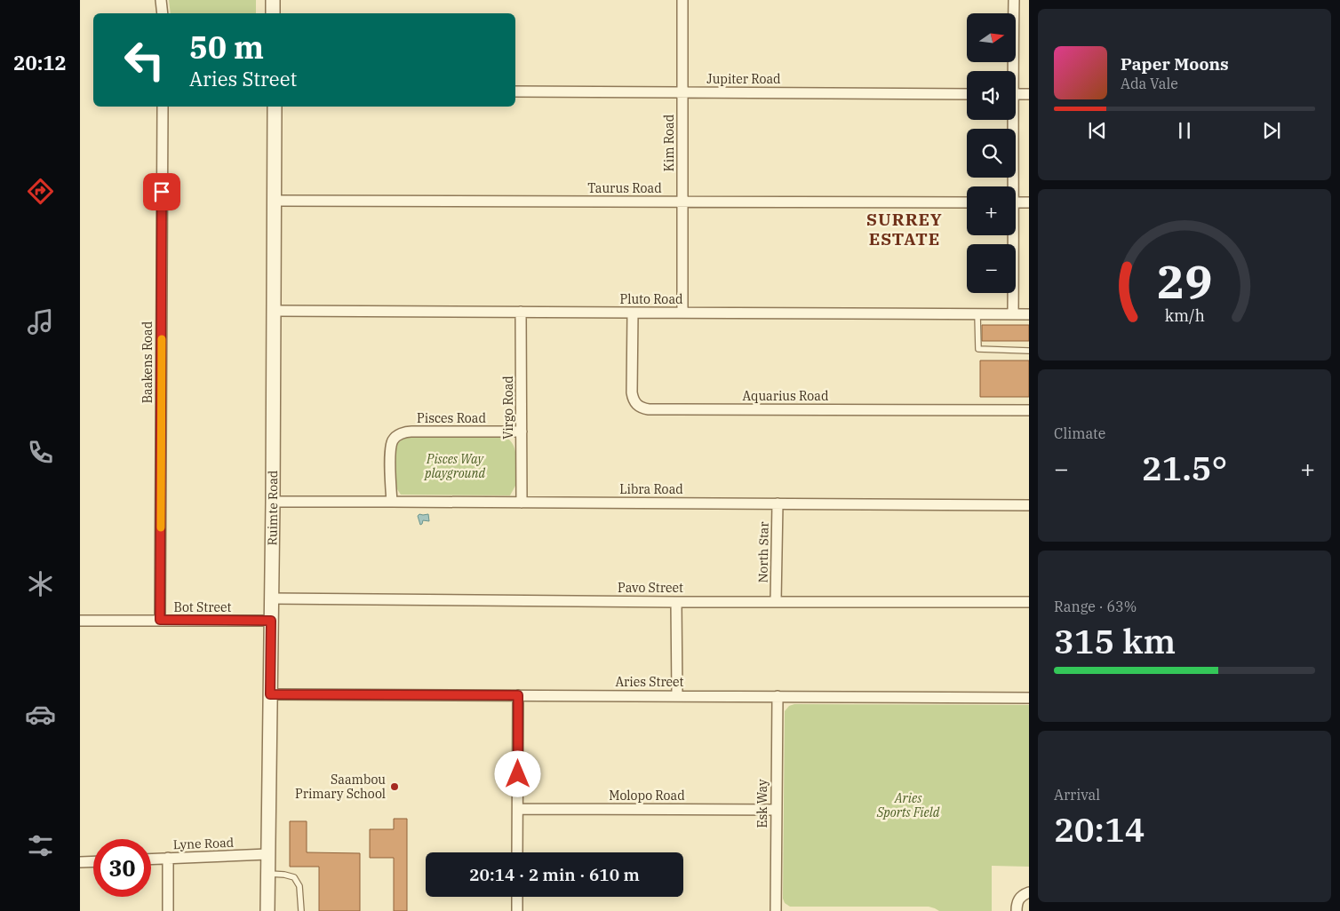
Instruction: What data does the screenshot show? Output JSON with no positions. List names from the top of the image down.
{
  "streets": {
    "street": [
      "Jupiter Road",
      "Kim Road",
      "Taurus Road",
      "Pluto Road",
      "Baakens Road",
      "Aquarius Road",
      "Virgo Road",
      "Pisces Road",
      "Libra Road",
      "Ruimte Road",
      "North Star",
      "Pavo Street",
      "Bot Street",
      "Aries Street",
      "Molopo Road",
      "Esk Way",
      "Lyne Road"
    ]
  },
  "crossings": [
    ["Jupiter Road", "Kim Road"],
    ["Kim Road", "Taurus Road"],
    ["Kim Road", "Pluto Road"],
    ["Taurus Road", "Ruimte Road"],
    ["Pluto Road", "Aquarius Road"],
    ["Pluto Road", "Virgo Road"],
    ["Pluto Road", "Ruimte Road"],
    ["Baakens Road", "Bot Street"],
    ["Virgo Road", "Pisces Road"],
    ["Virgo Road", "Libra Road"],
    ["Pisces Road", "Libra Road"],
    ["Libra Road", "Ruimte Road"],
    ["Libra Road", "North Star"],
    ["Ruimte Road", "Pavo Street"],
    ["Ruimte Road", "Bot Street"],
    ["Ruimte Road", "Aries Street"],
    ["Ruimte Road", "Lyne Road"],
    ["North Star", "Pavo Street"],
    ["Aries Street", "Esk Way"],
    ["Molopo Road", "Esk Way"]
  ],
  "districts": ["SURREY ESTATE"],
  "parks": ["Pisces Way playground", "Aries Sports Field"],
  "places": ["Saambou Primary School"],
  "north": "right",
  "page": {
    "tabs": "20:12",
    "map_buttons": ["+", "−"],
    "turn": ["50 m", "Aries Street"],
    "song": ["Paper Moons", "Ada Vale"],
    "tile": [
      "Climate",
      ["Range · 63%", "315 km"],
      ["Arrival", "20:14"]
    ],
    "heat": ["−", "21.5°", "+"],
    "limit": "30",
    "trip": "20:14 · 2 min · 610 m",
    "gauge": ["29", "km/h"]
  }
}
